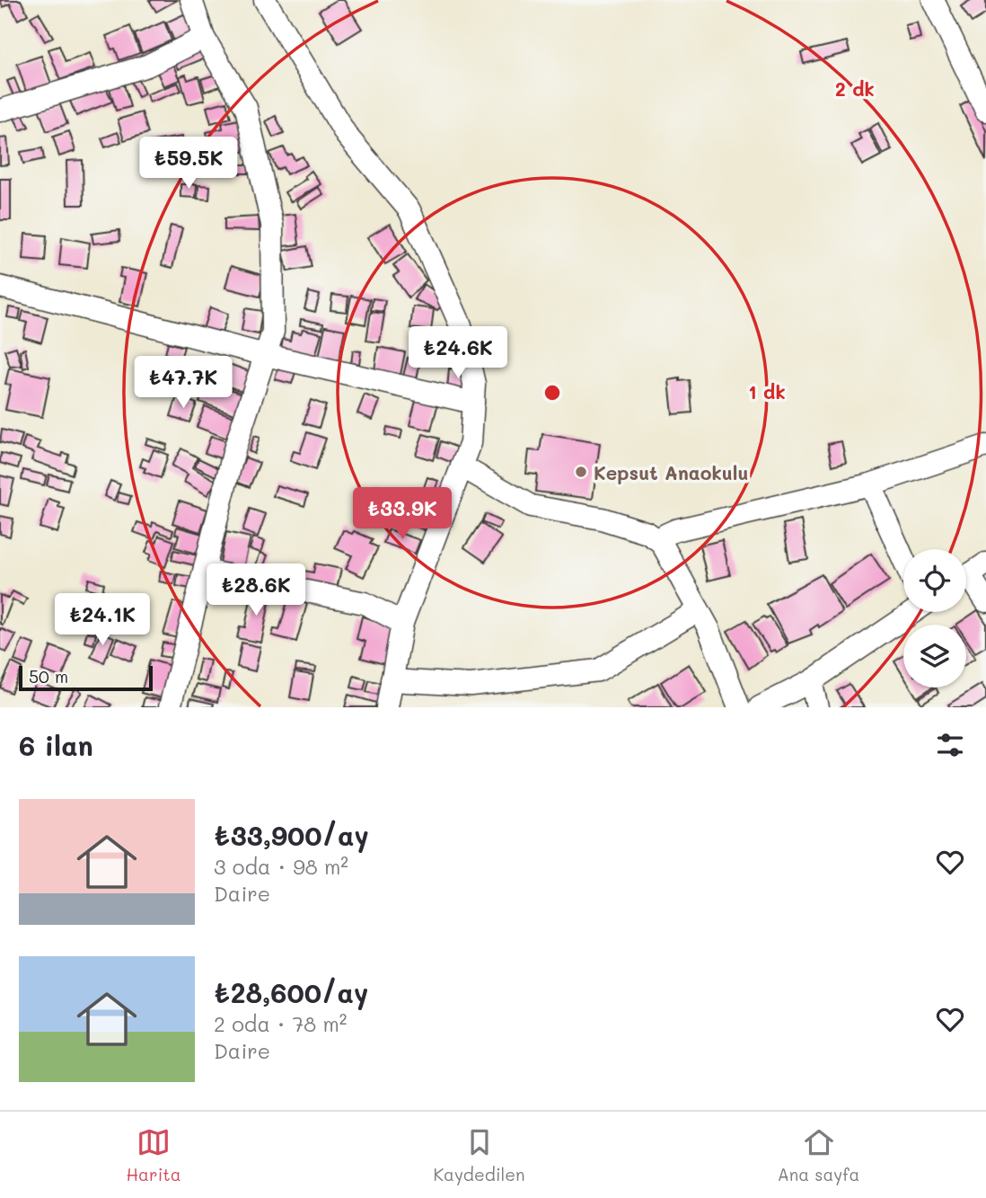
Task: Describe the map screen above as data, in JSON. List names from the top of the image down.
{
  "places": ["Kepsut Anaokulu"],
  "scale_bar": "50 m",
  "page": {
    "price": [
      "₺59.5K",
      "₺24.6K",
      "₺47.7K",
      "₺33.9K",
      "₺28.6K",
      "₺24.1K"
    ],
    "scale": "50 m",
    "heading": "6 ilan",
    "list": [
      {
        "name": "₺33,900/ay",
        "note": "3 oda · 98 m² · Daire"
      },
      {
        "name": "₺28,600/ay",
        "note": "2 oda · 78 m² · Daire"
      }
    ],
    "tabs": ["Harita", "Kaydedilen", "Ana sayfa"]
  },
  "rings": ["2 dk", "1 dk"]
}
